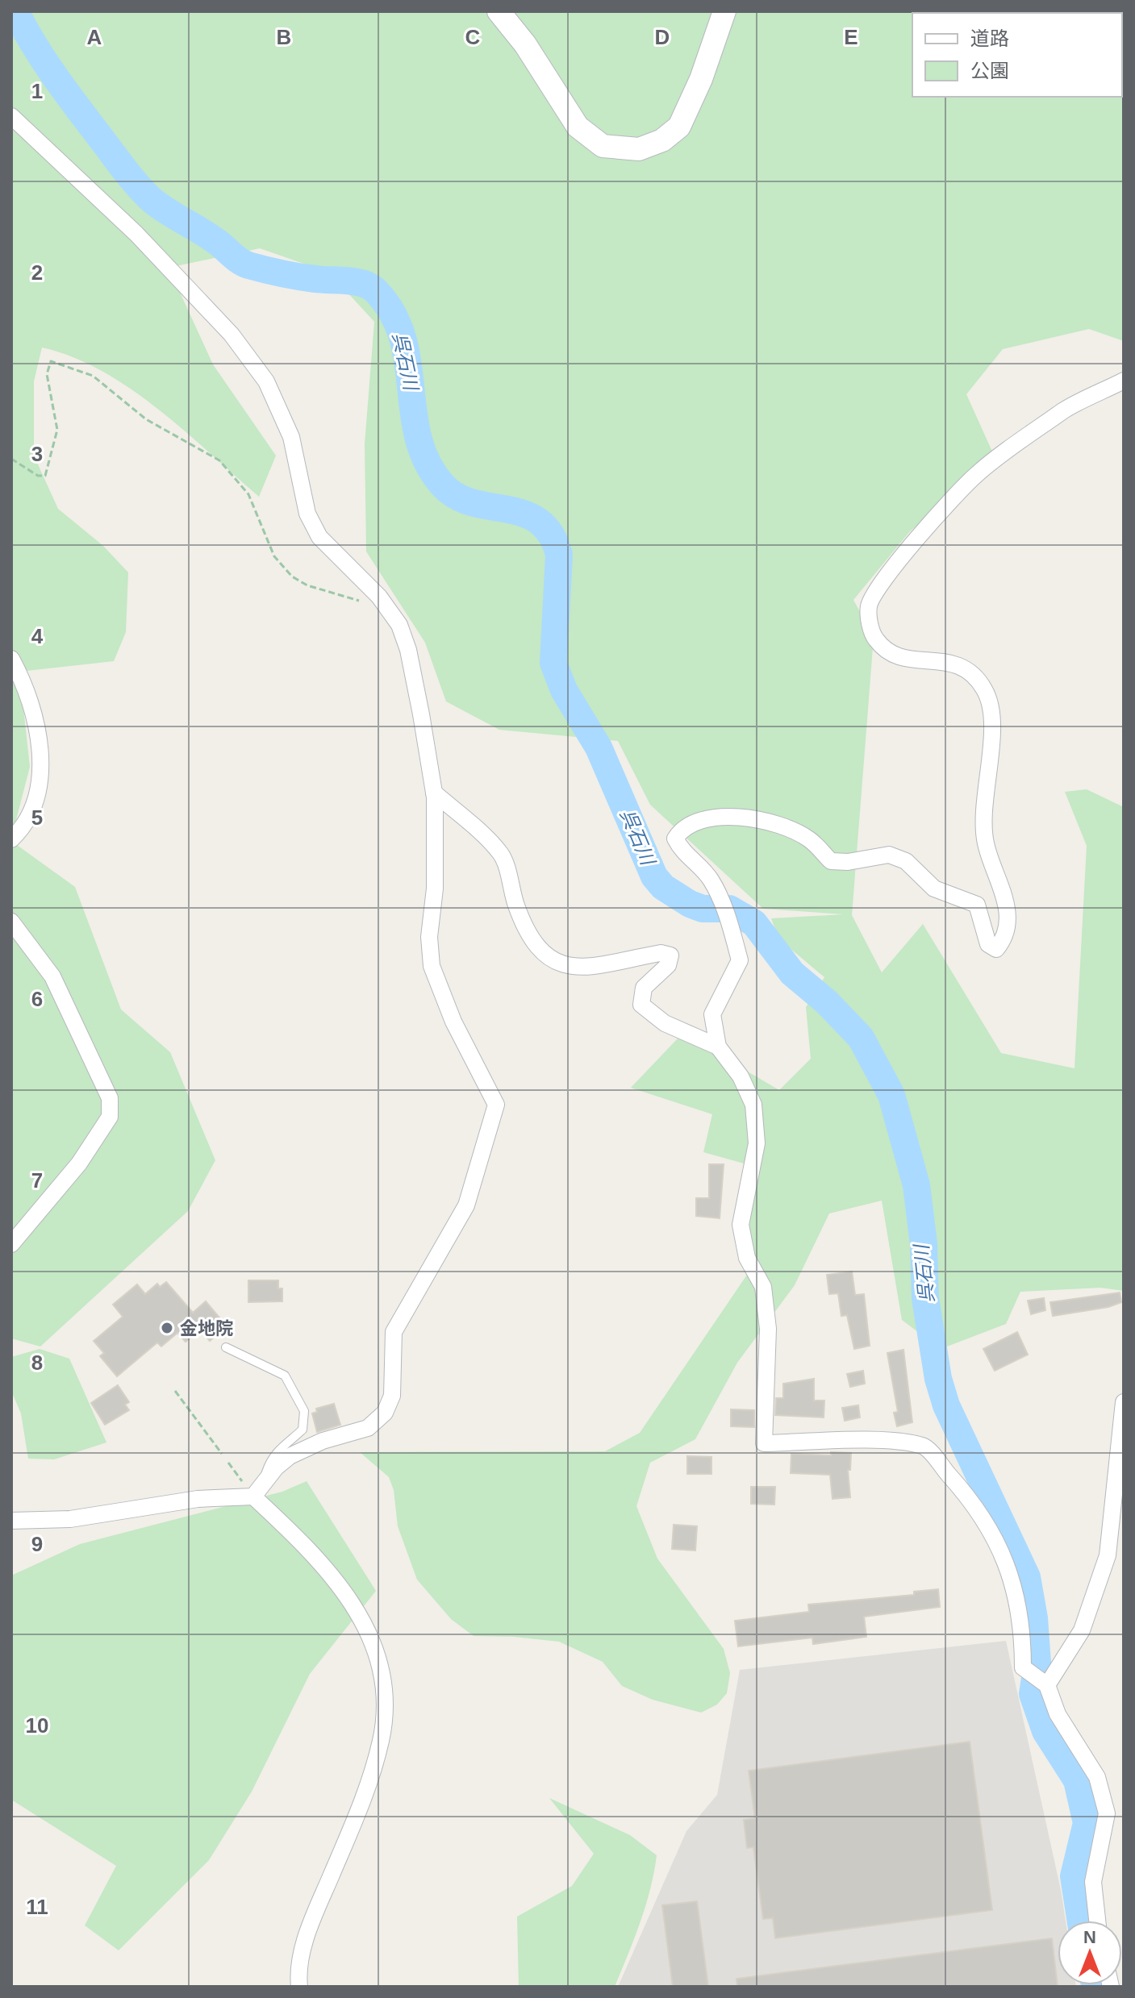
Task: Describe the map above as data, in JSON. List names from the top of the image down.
{
  "water": ["呉石川"],
  "places": ["金地院"],
  "legend": ["道路", "公園"],
  "north": "top",
  "grid": {
    "columns": [
      "A",
      "B",
      "C",
      "D",
      "E"
    ],
    "rows": [
      "1",
      "2",
      "3",
      "4",
      "5",
      "6",
      "7",
      "8",
      "9",
      "10",
      "11"
    ]
  }
}
